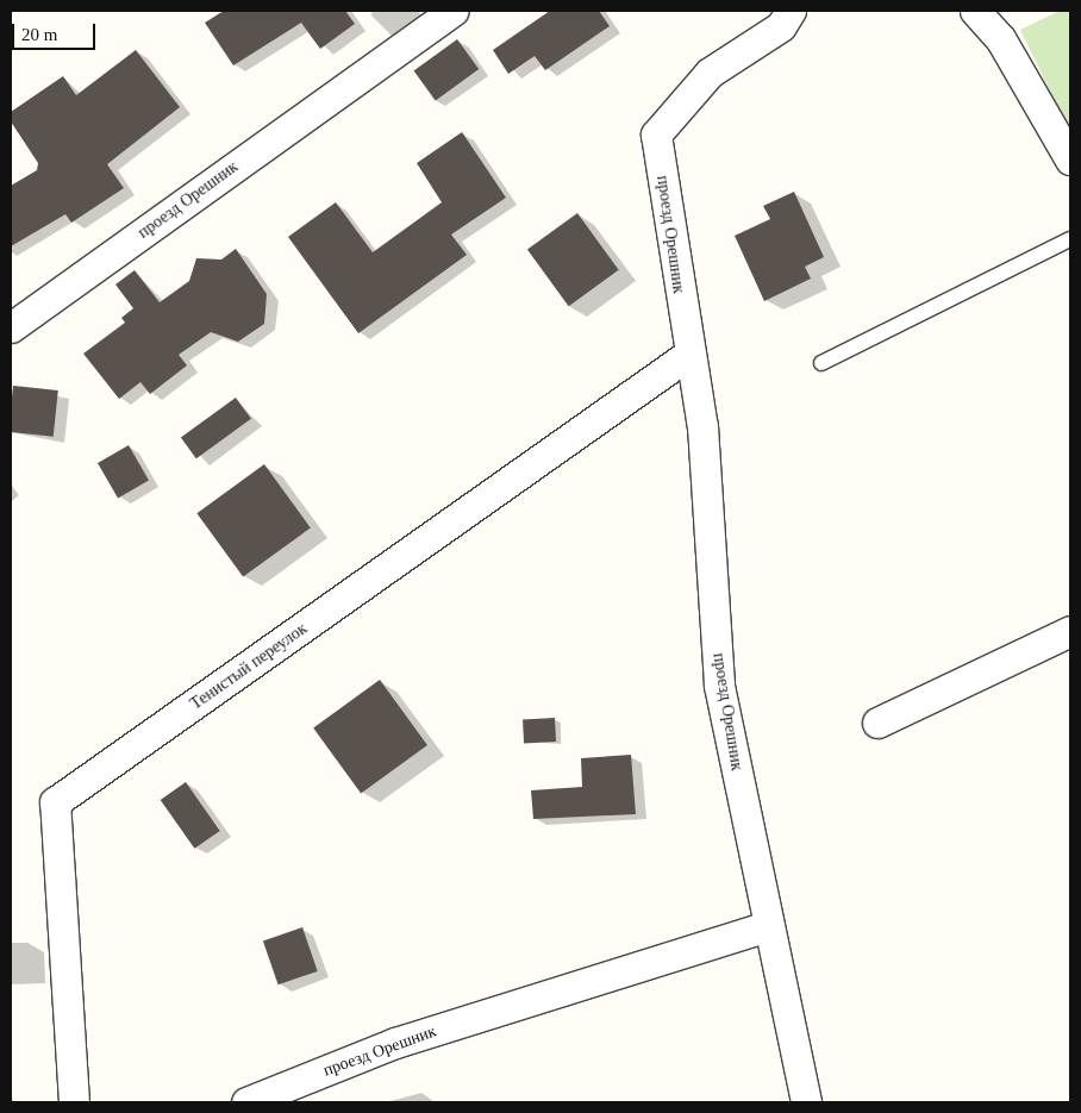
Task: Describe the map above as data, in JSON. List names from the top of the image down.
{
  "streets": {
    "street": ["проезд Орешник", "Тенистый переулок"]
  },
  "crossings": [
    ["проезд Орешник", "Тенистый переулок"]
  ],
  "scale_bar": "20 m"
}
